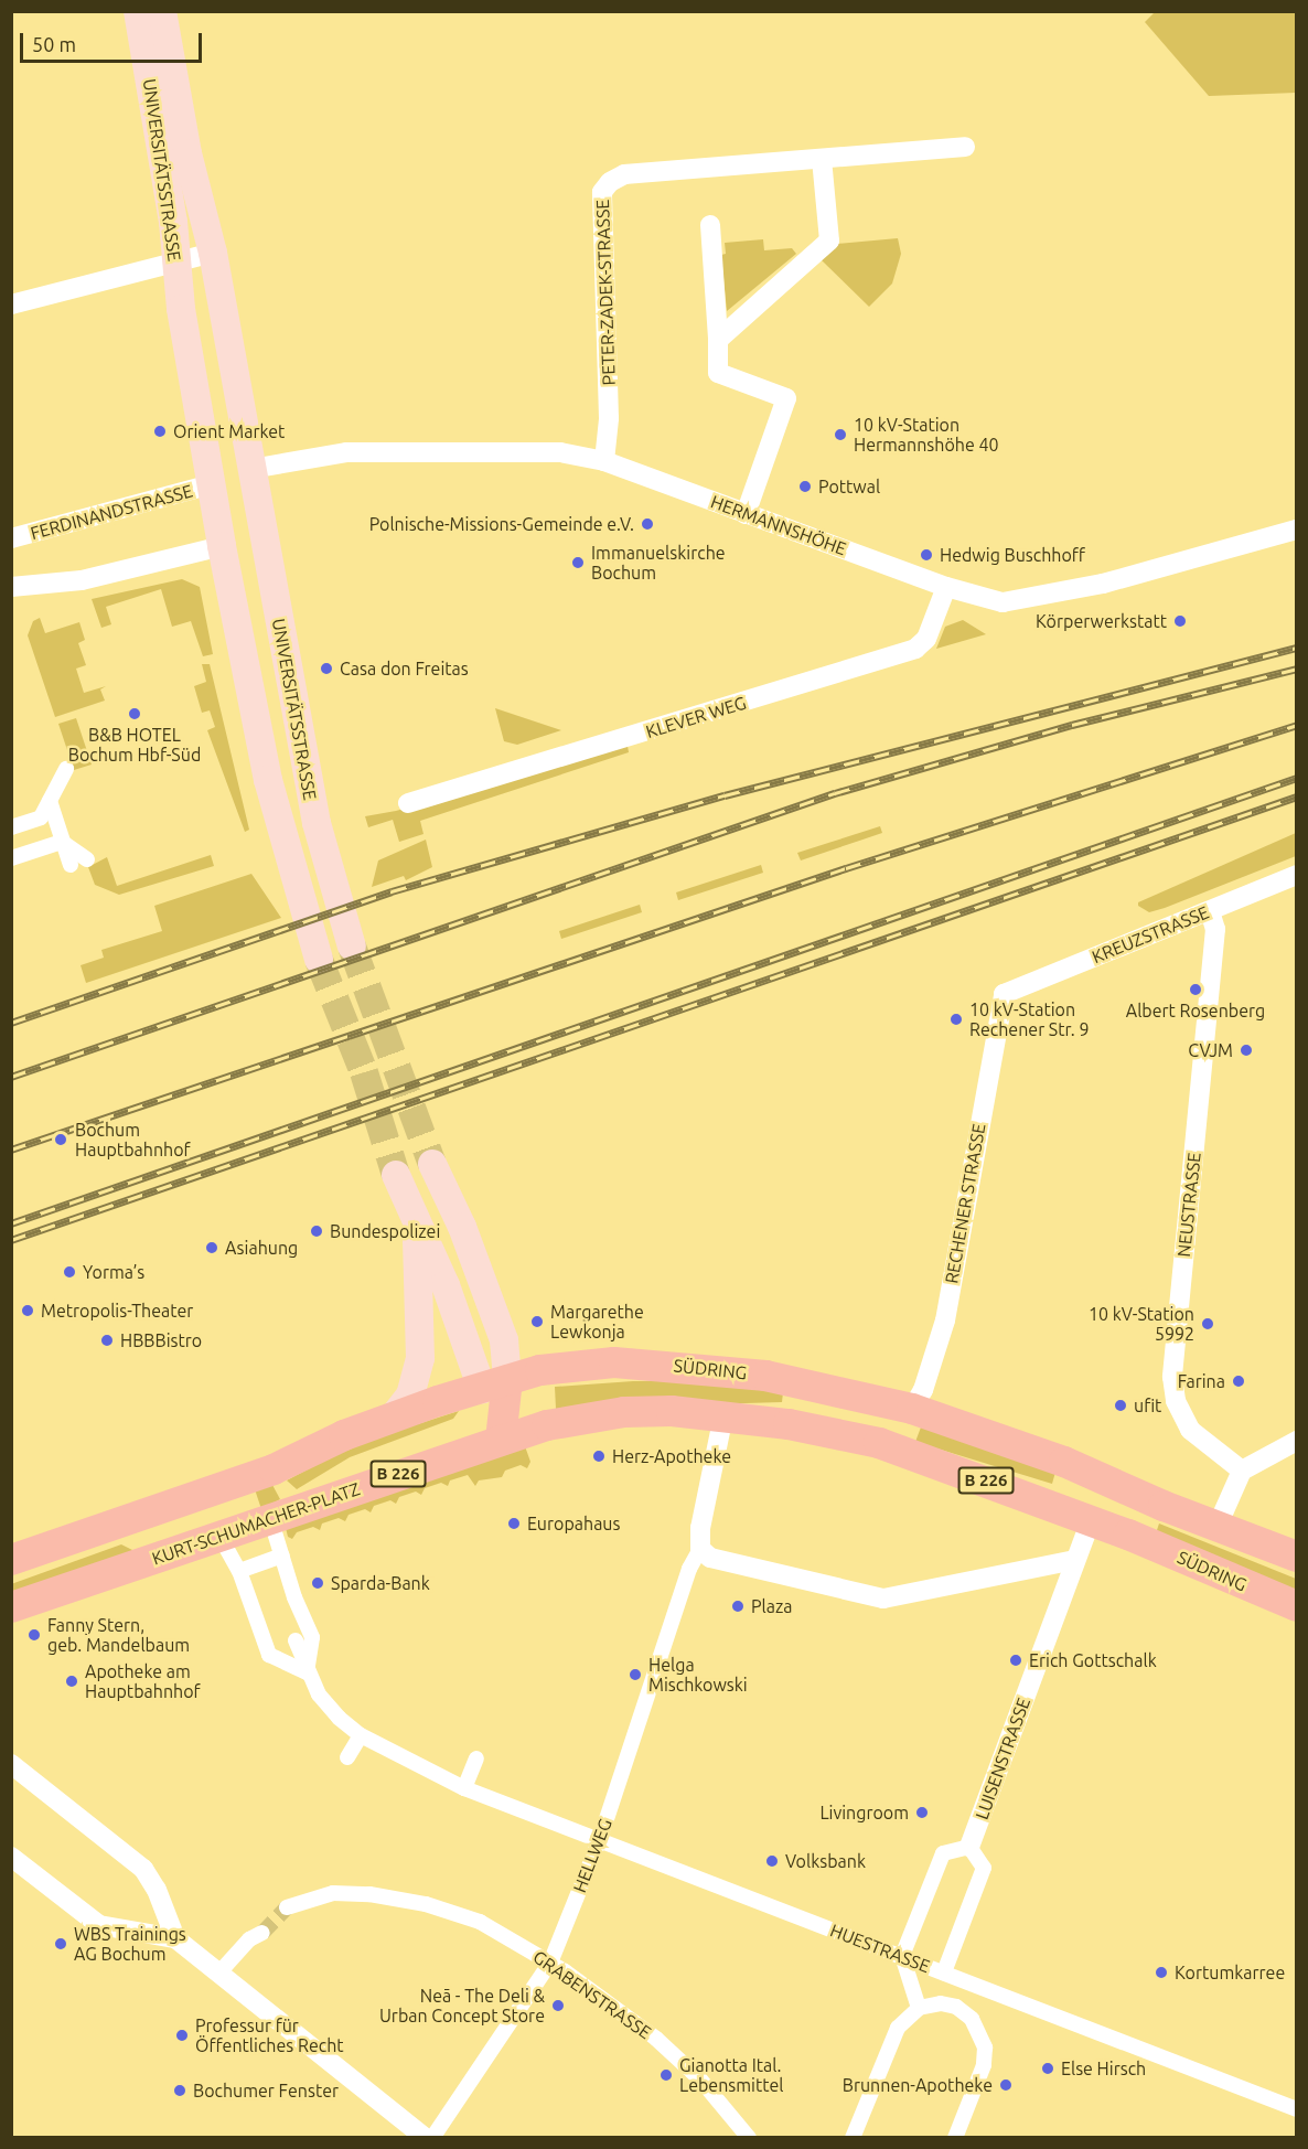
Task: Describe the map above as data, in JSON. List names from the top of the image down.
{
  "streets": {
    "main road": [
      "UNIVERSITÄTSSTRASSE",
      "SÜDRING",
      "B 226",
      "KURT-SCHUMACHER-PLATZ"
    ],
    "street": [
      "PETER-ZADEK-STRASSE",
      "FERDINANDSTRASSE",
      "HERMANNSHÖHE",
      "KLEVER WEG",
      "KREUZSTRASSE",
      "RECHENER STRASSE",
      "NEUSTRASSE",
      "LUISENSTRASSE",
      "HELLWEG",
      "HUESTRASSE",
      "GRABENSTRASSE"
    ]
  },
  "crossings": [
    ["UNIVERSITÄTSSTRASSE", "FERDINANDSTRASSE"],
    ["UNIVERSITÄTSSTRASSE", "HERMANNSHÖHE"],
    ["PETER-ZADEK-STRASSE", "HERMANNSHÖHE"],
    ["HERMANNSHÖHE", "KLEVER WEG"],
    ["KREUZSTRASSE", "RECHENER STRASSE"],
    ["KREUZSTRASSE", "NEUSTRASSE"],
    ["RECHENER STRASSE", "SÜDRING"],
    ["SÜDRING", "B 226"],
    ["SÜDRING", "KURT-SCHUMACHER-PLATZ"],
    ["SÜDRING", "LUISENSTRASSE"],
    ["SÜDRING", "HELLWEG"],
    ["HELLWEG", "HUESTRASSE"],
    ["HELLWEG", "GRABENSTRASSE"]
  ],
  "places": [
    "Orient Market",
    "10 kV-Station Hermannshöhe 40",
    "Pottwal",
    "Polnische-Missions-Gemeinde e.V.",
    "Hedwig Buschhoff",
    "Immanuelskirche Bochum",
    "Körperwerkstatt",
    "Casa don Freitas",
    "B&B HOTEL Bochum Hbf-Süd",
    "Albert Rosenberg",
    "10 kV-Station Rechener Str. 9",
    "CVJM",
    "Bochum Hauptbahnhof",
    "Bundespolizei",
    "Asiahung",
    "Yorma’s",
    "Metropolis-Theater",
    "Margarethe Lewkonja",
    "10 kV-Station 5992",
    "HBBBistro",
    "Farina",
    "ufit",
    "Herz-Apotheke",
    "Europahaus",
    "Sparda-Bank",
    "Plaza",
    "Fanny Stern, geb. Mandelbaum",
    "Erich Gottschalk",
    "Helga Mischkowski",
    "Apotheke am Hauptbahnhof",
    "Livingroom",
    "Volksbank",
    "WBS Trainings AG Bochum",
    "Kortumkarree",
    "Neā - The Deli & Urban Concept Store",
    "Professur für Öffentliches Recht",
    "Else Hirsch",
    "Gianotta Ital. Lebensmittel",
    "Brunnen-Apotheke",
    "Bochumer Fenster"
  ],
  "scale_bar": "50 m"
}
